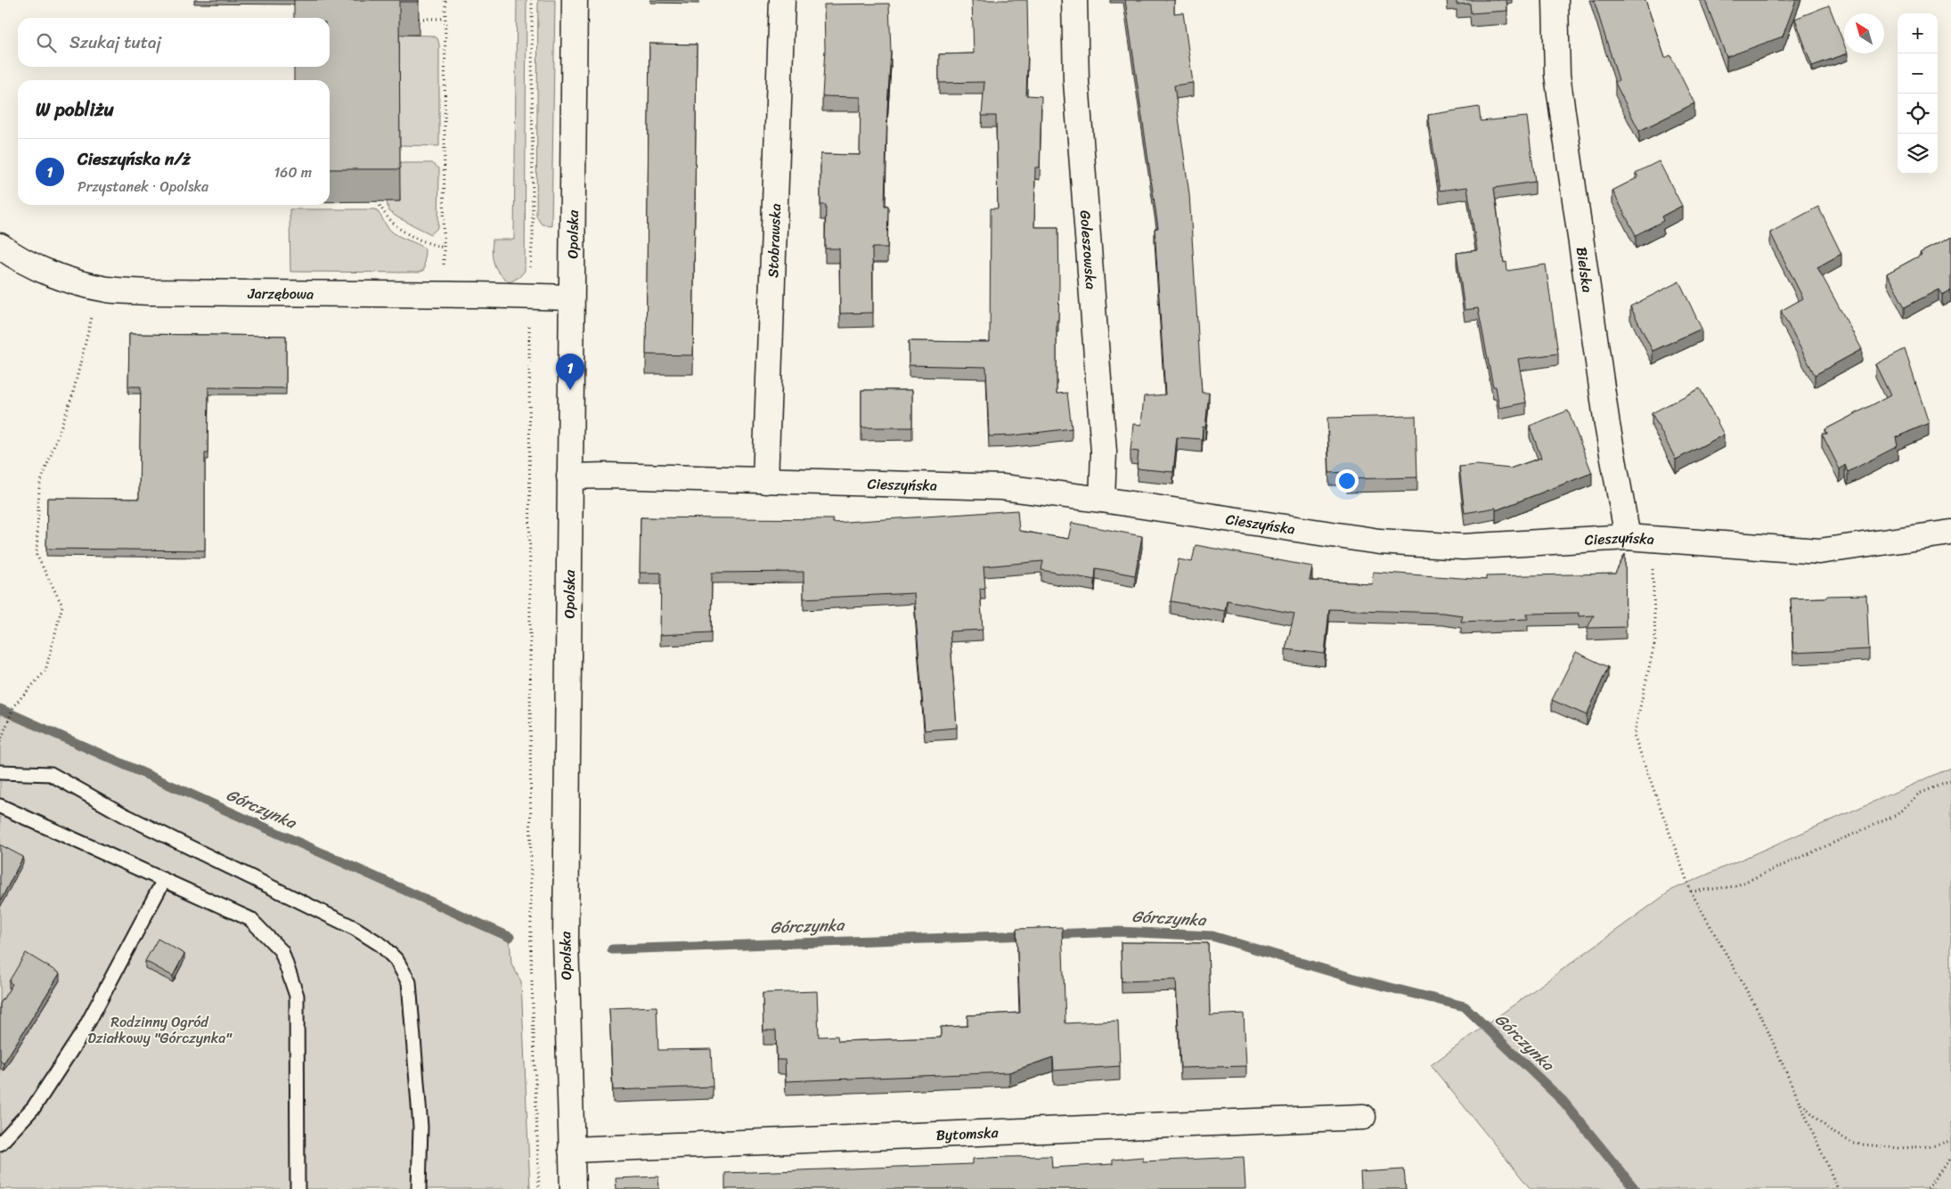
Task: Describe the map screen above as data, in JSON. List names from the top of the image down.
{
  "streets": {
    "street": [
      "Opolska",
      "Stobrawska",
      "Goleszowska",
      "Bielska",
      "Jarzębowa",
      "Cieszyńska",
      "Bytomska"
    ]
  },
  "crossings": [
    ["Opolska", "Jarzębowa"],
    ["Opolska", "Cieszyńska"],
    ["Opolska", "Bytomska"],
    ["Stobrawska", "Cieszyńska"],
    ["Goleszowska", "Cieszyńska"],
    ["Bielska", "Cieszyńska"]
  ],
  "water": ["Górczynka"],
  "parks": ["Rodzinny Ogród Działkowy \"Górczynka\""],
  "north": "top left",
  "page": {
    "map_buttons": ["+", "−"],
    "search": "Szukaj tutaj",
    "heading": "W pobliżu",
    "list": [
      {
        "mark": "1",
        "name": "Cieszyńska n/ż",
        "note": "Przystanek · Opolska",
        "value": "160 m"
      }
    ],
    "pins": "1"
  }
}
